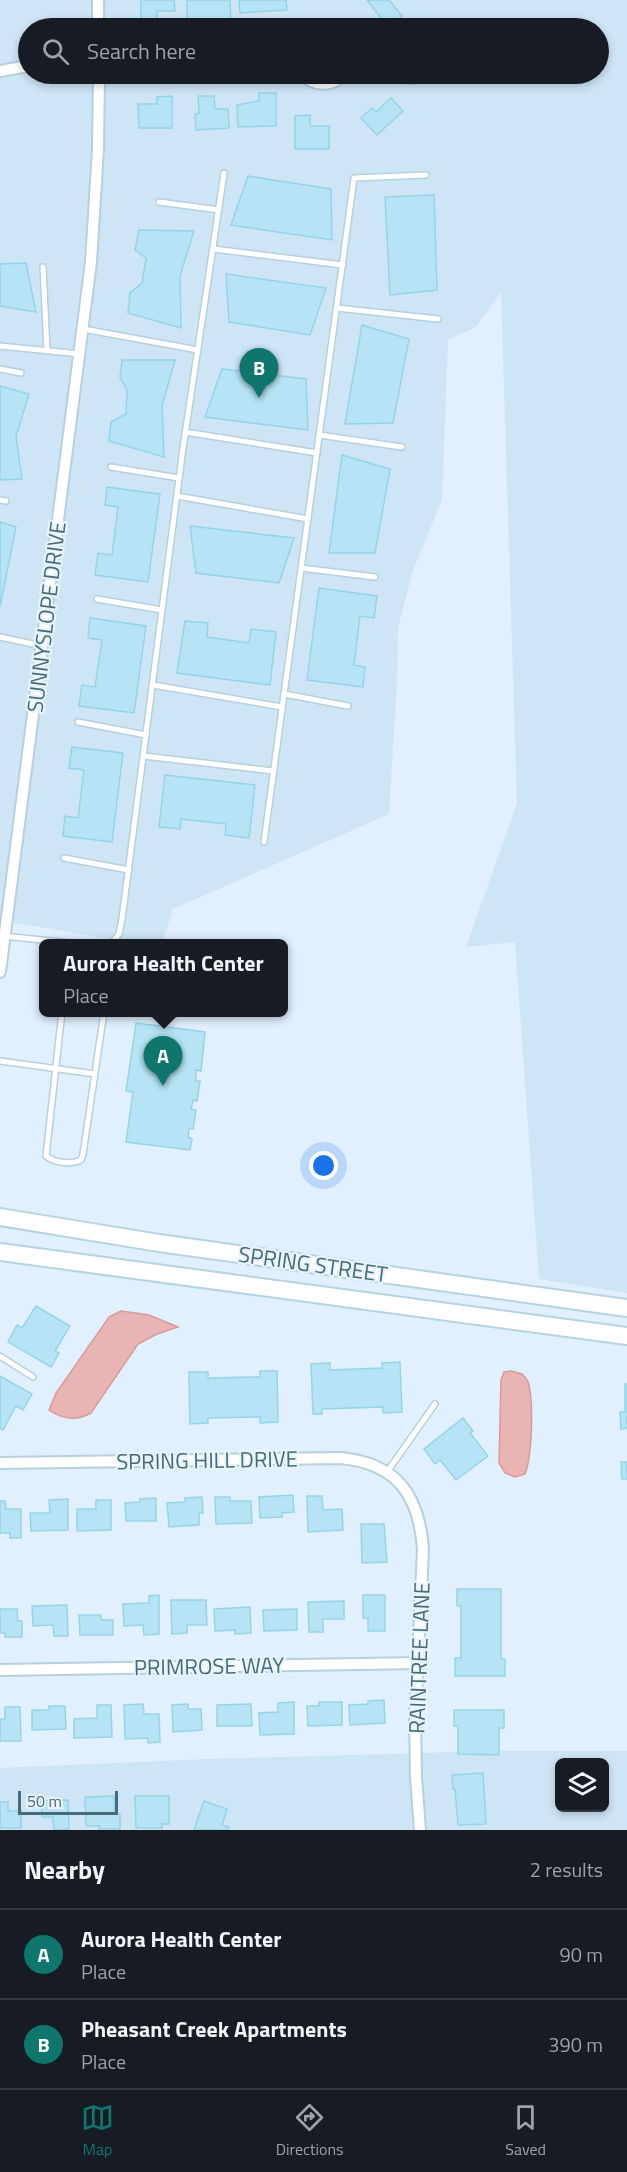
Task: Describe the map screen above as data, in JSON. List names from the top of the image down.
{
  "streets": {
    "main road": ["SPRING STREET"],
    "street": [
      "SUNNYSLOPE DRIVE",
      "SPRING HILL DRIVE",
      "RAINTREE LANE",
      "PRIMROSE WAY"
    ]
  },
  "crossings": [
    ["SPRING HILL DRIVE", "RAINTREE LANE"],
    ["RAINTREE LANE", "PRIMROSE WAY"]
  ],
  "scale_bar": "50 m",
  "page": {
    "search": "Search here",
    "pins": ["B", "A"],
    "popup": ["Aurora Health Center", "Place"],
    "scale": "50 m",
    "heading": ["Nearby", "2 results"],
    "list": [
      {
        "mark": "A",
        "name": "Aurora Health Center",
        "note": "Place",
        "value": "90 m"
      },
      {
        "mark": "B",
        "name": "Pheasant Creek Apartments",
        "note": "Place",
        "value": "390 m"
      }
    ],
    "nav": ["Map", "Directions", "Saved"]
  }
}
